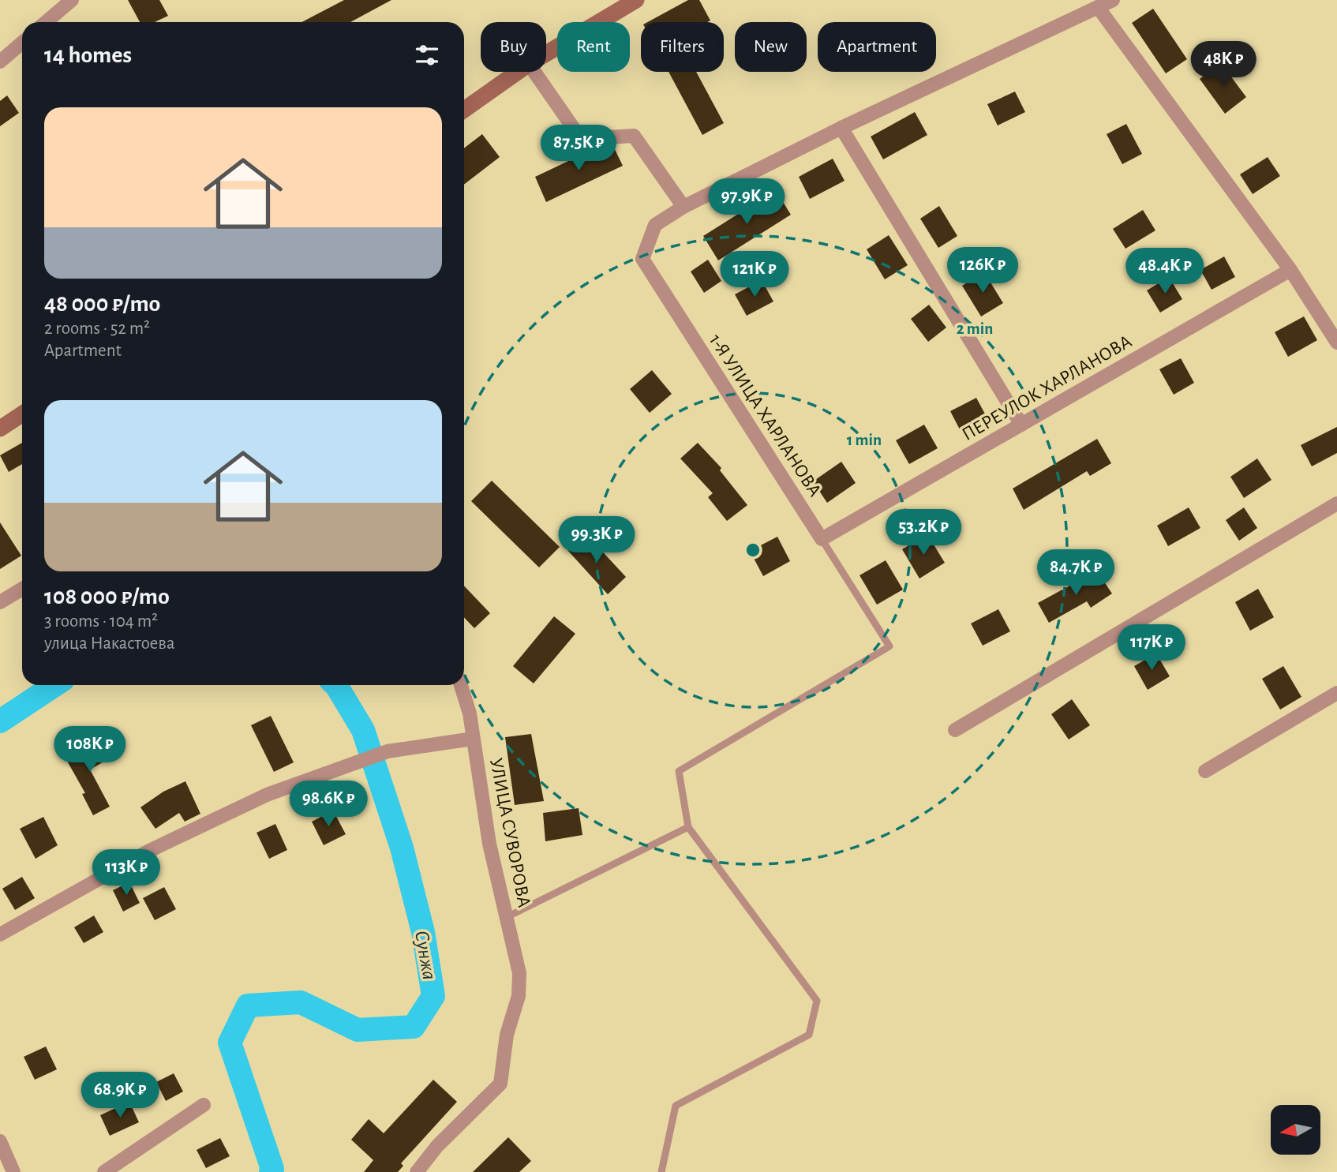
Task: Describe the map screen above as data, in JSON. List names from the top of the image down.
{
  "streets": {
    "street": ["ПЕРЕУЛОК ХАРЛАНОВА", "1-Я УЛИЦА ХАРЛАНОВА", "УЛИЦА СУВОРОВА"]
  },
  "crossings": [
    ["ПЕРЕУЛОК ХАРЛАНОВА", "1-Я УЛИЦА ХАРЛАНОВА"]
  ],
  "water": ["Сунжа"],
  "north": "left",
  "page": {
    "chip": [
      "Buy",
      "Rent",
      "Filters",
      "New",
      "Apartment"
    ],
    "heading": "14 homes",
    "price": [
      "48K ₽",
      "87.5K ₽",
      "97.9K ₽",
      "126K ₽",
      "48.4K ₽",
      "121K ₽",
      "53.2K ₽",
      "99.3K ₽",
      "84.7K ₽",
      "117K ₽",
      "108K ₽",
      "98.6K ₽",
      "113K ₽",
      "68.9K ₽"
    ],
    "list": [
      {
        "name": "48 000 ₽/mo",
        "note": "2 rooms · 52 m² · Apartment"
      },
      {
        "name": "108 000 ₽/mo",
        "note": "3 rooms · 104 m² · улица Накастоева"
      }
    ]
  },
  "rings": ["2 min", "1 min"]
}
